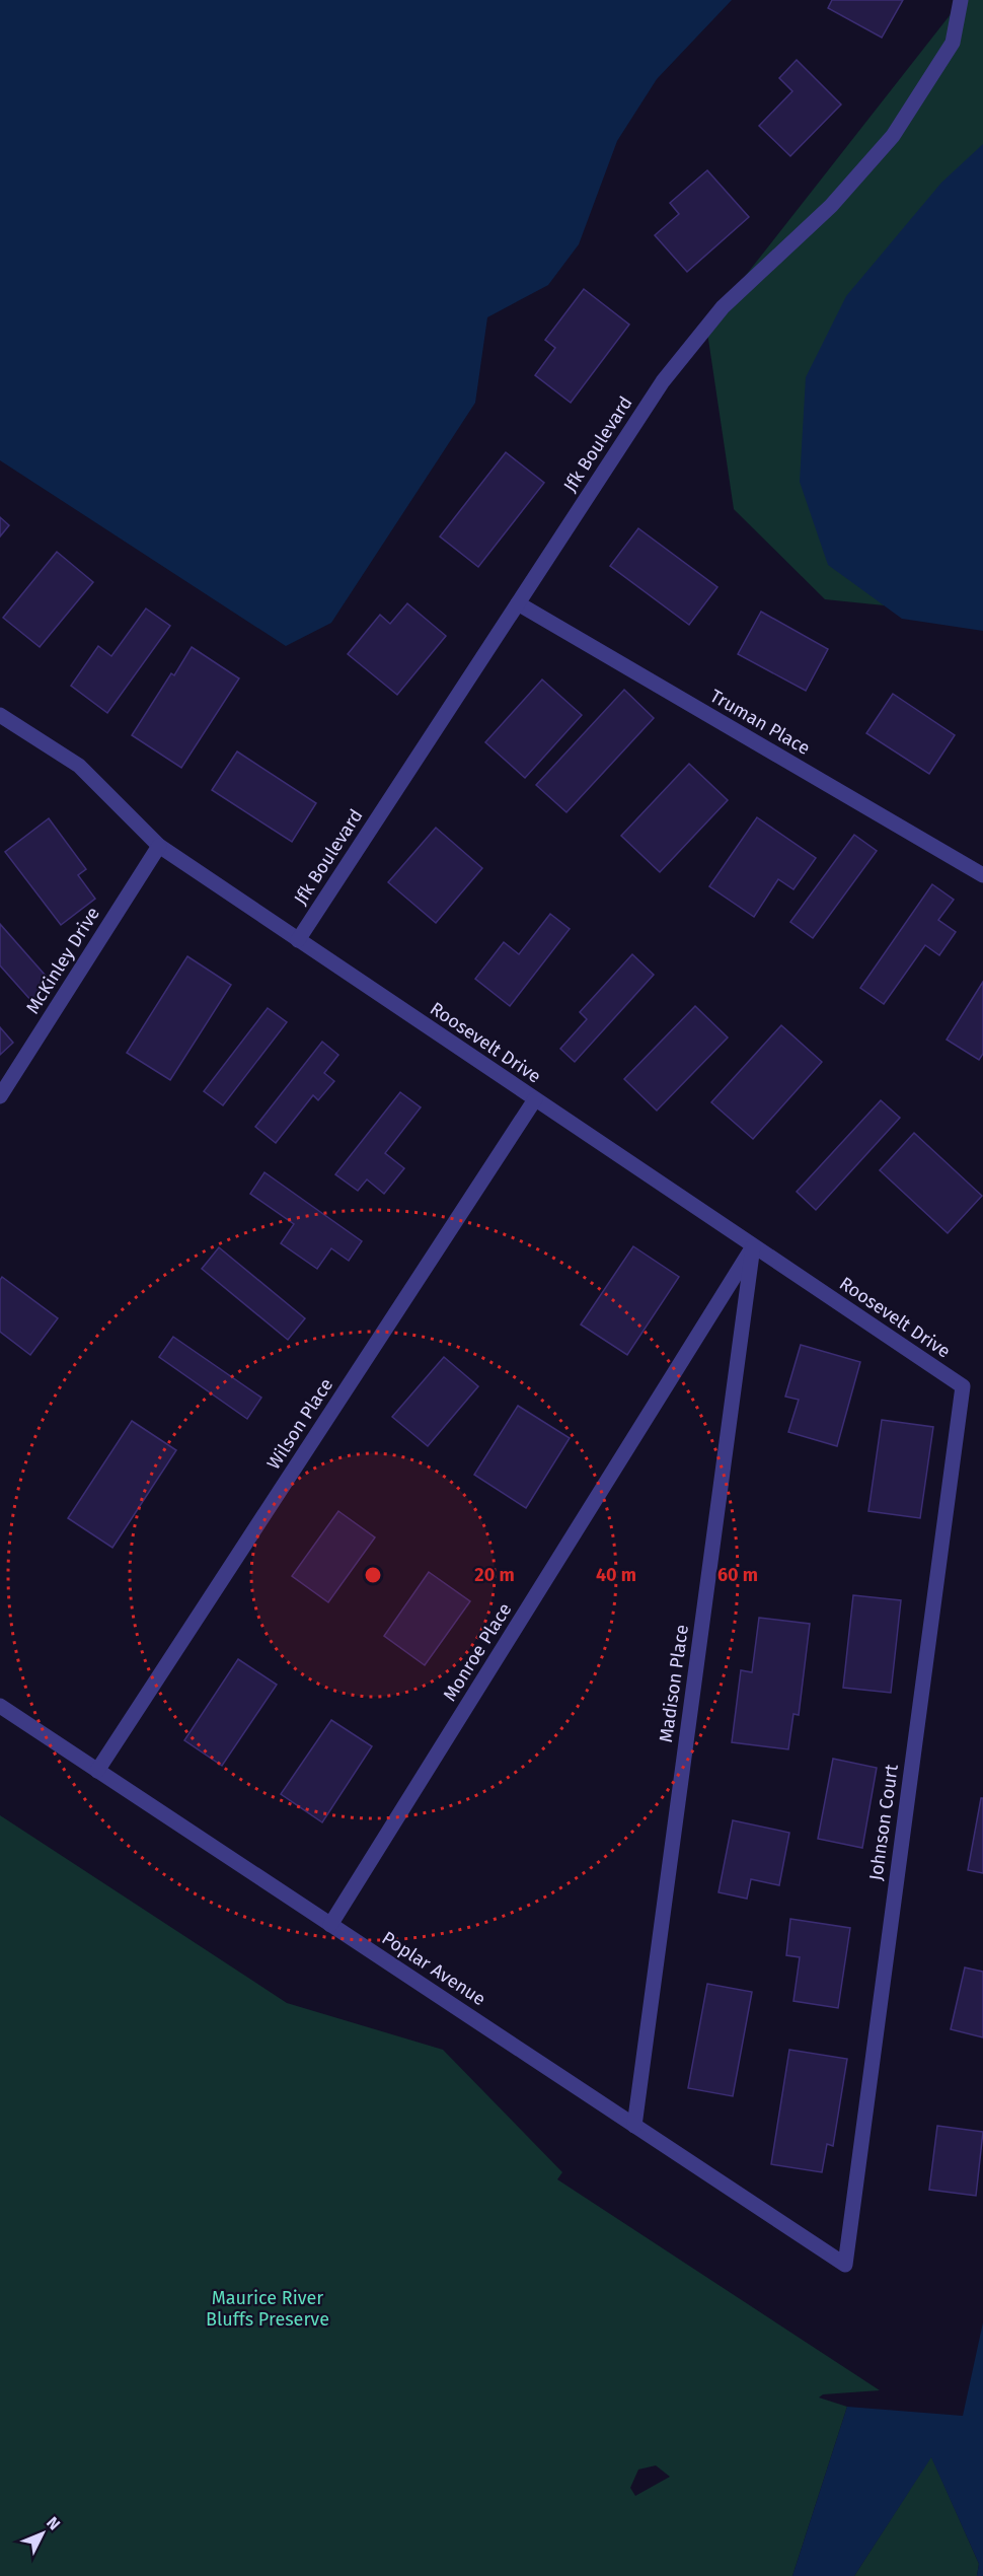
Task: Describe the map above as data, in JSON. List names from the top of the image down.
{
  "streets": {
    "street": [
      "Jfk Boulevard",
      "Truman Place",
      "McKinley Drive",
      "Roosevelt Drive",
      "Wilson Place",
      "Monroe Place",
      "Madison Place",
      "Johnson Court",
      "Poplar Avenue"
    ]
  },
  "crossings": [
    ["Jfk Boulevard", "Truman Place"],
    ["Jfk Boulevard", "Roosevelt Drive"],
    ["McKinley Drive", "Roosevelt Drive"],
    ["Roosevelt Drive", "Wilson Place"],
    ["Roosevelt Drive", "Monroe Place"],
    ["Roosevelt Drive", "Madison Place"],
    ["Roosevelt Drive", "Johnson Court"],
    ["Wilson Place", "Poplar Avenue"],
    ["Monroe Place", "Madison Place"],
    ["Monroe Place", "Poplar Avenue"],
    ["Madison Place", "Poplar Avenue"],
    ["Johnson Court", "Poplar Avenue"]
  ],
  "parks": ["Maurice River Bluffs Preserve"],
  "north": "top right",
  "rings": ["20 m", "40 m", "60 m"]
}
